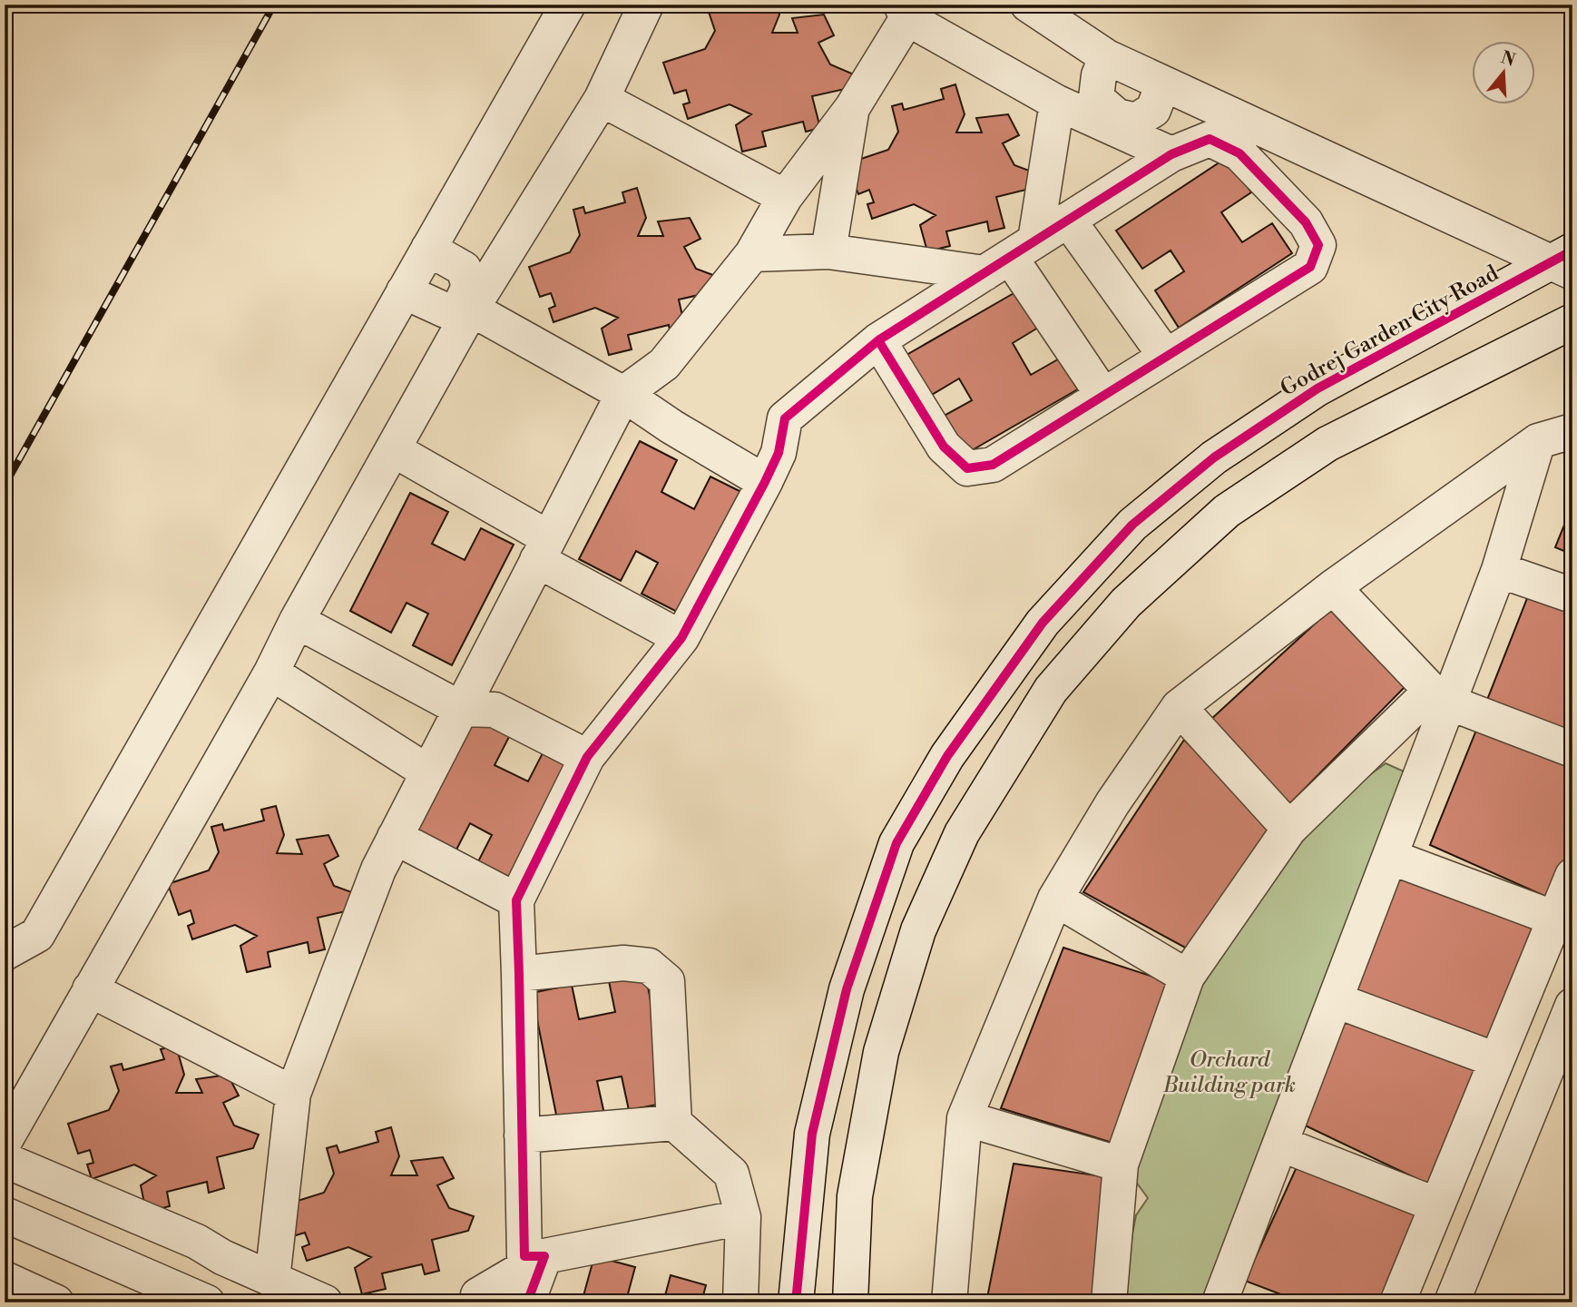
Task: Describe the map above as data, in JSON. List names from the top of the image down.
{
  "streets": {
    "street": ["Godrej Garden City Road"]
  },
  "parks": ["Orchard Building park"],
  "north": "top"
}
